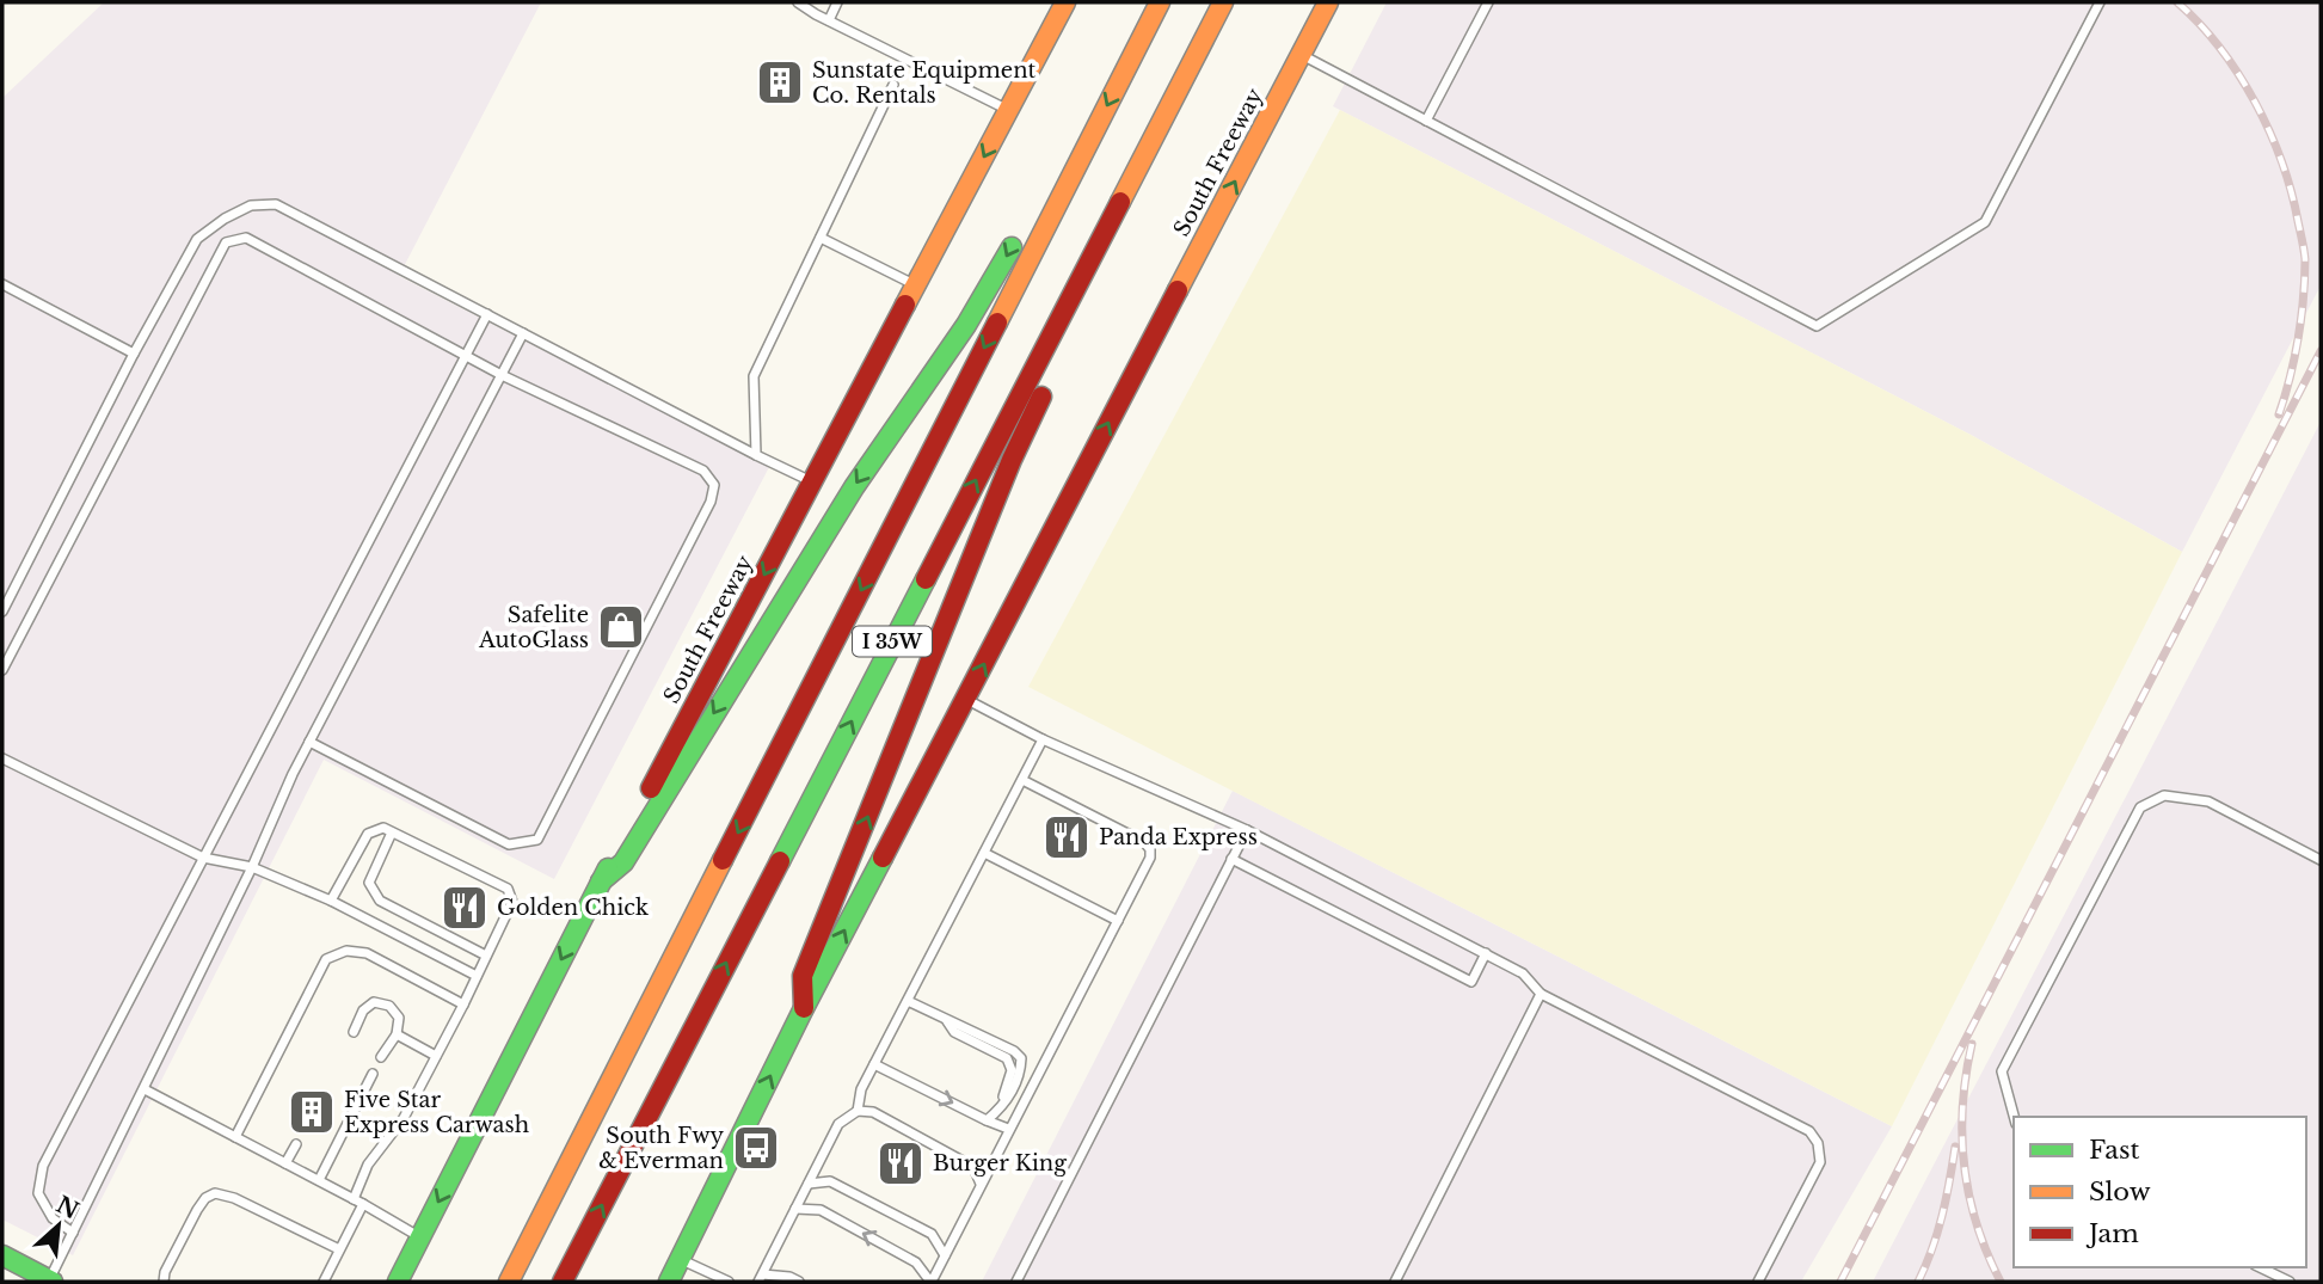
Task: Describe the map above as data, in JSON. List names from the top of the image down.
{
  "streets": {
    "main road": ["South Freeway", "I 35W"]
  },
  "places": {
    "building": ["Sunstate Equipment Co. Rentals", "Five Star Express Carwash"],
    "shop": ["Safelite AutoGlass"],
    "restaurant": ["Panda Express", "Golden Chick", "Burger King"],
    "bus stop": ["South Fwy & Everman"]
  },
  "legend": ["Fast", "Slow", "Jam"],
  "north": "top right"
}
